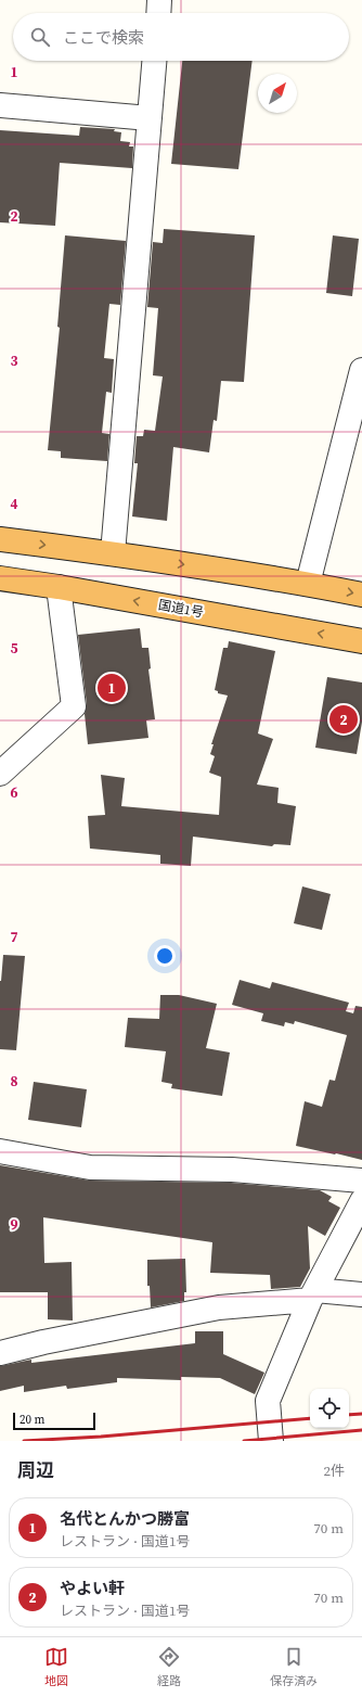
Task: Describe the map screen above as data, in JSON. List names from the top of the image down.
{
  "streets": {
    "highway": ["国道1号"]
  },
  "scale_bar": "20 m",
  "north": "top right",
  "page": {
    "search": "ここで検索",
    "pins": ["1", "2"],
    "scale": "20 m",
    "heading": ["周辺", "2件"],
    "list": [
      {
        "mark": "1",
        "name": "名代とんかつ勝富",
        "note": "レストラン · 国道1号",
        "value": "70 m"
      },
      {
        "mark": "2",
        "name": "やよい軒",
        "note": "レストラン · 国道1号",
        "value": "70 m"
      }
    ],
    "nav": ["地図", "経路", "保存済み"]
  },
  "grid": {
    "rows": [
      "1",
      "2",
      "3",
      "4",
      "5",
      "6",
      "7",
      "8",
      "9"
    ]
  }
}
